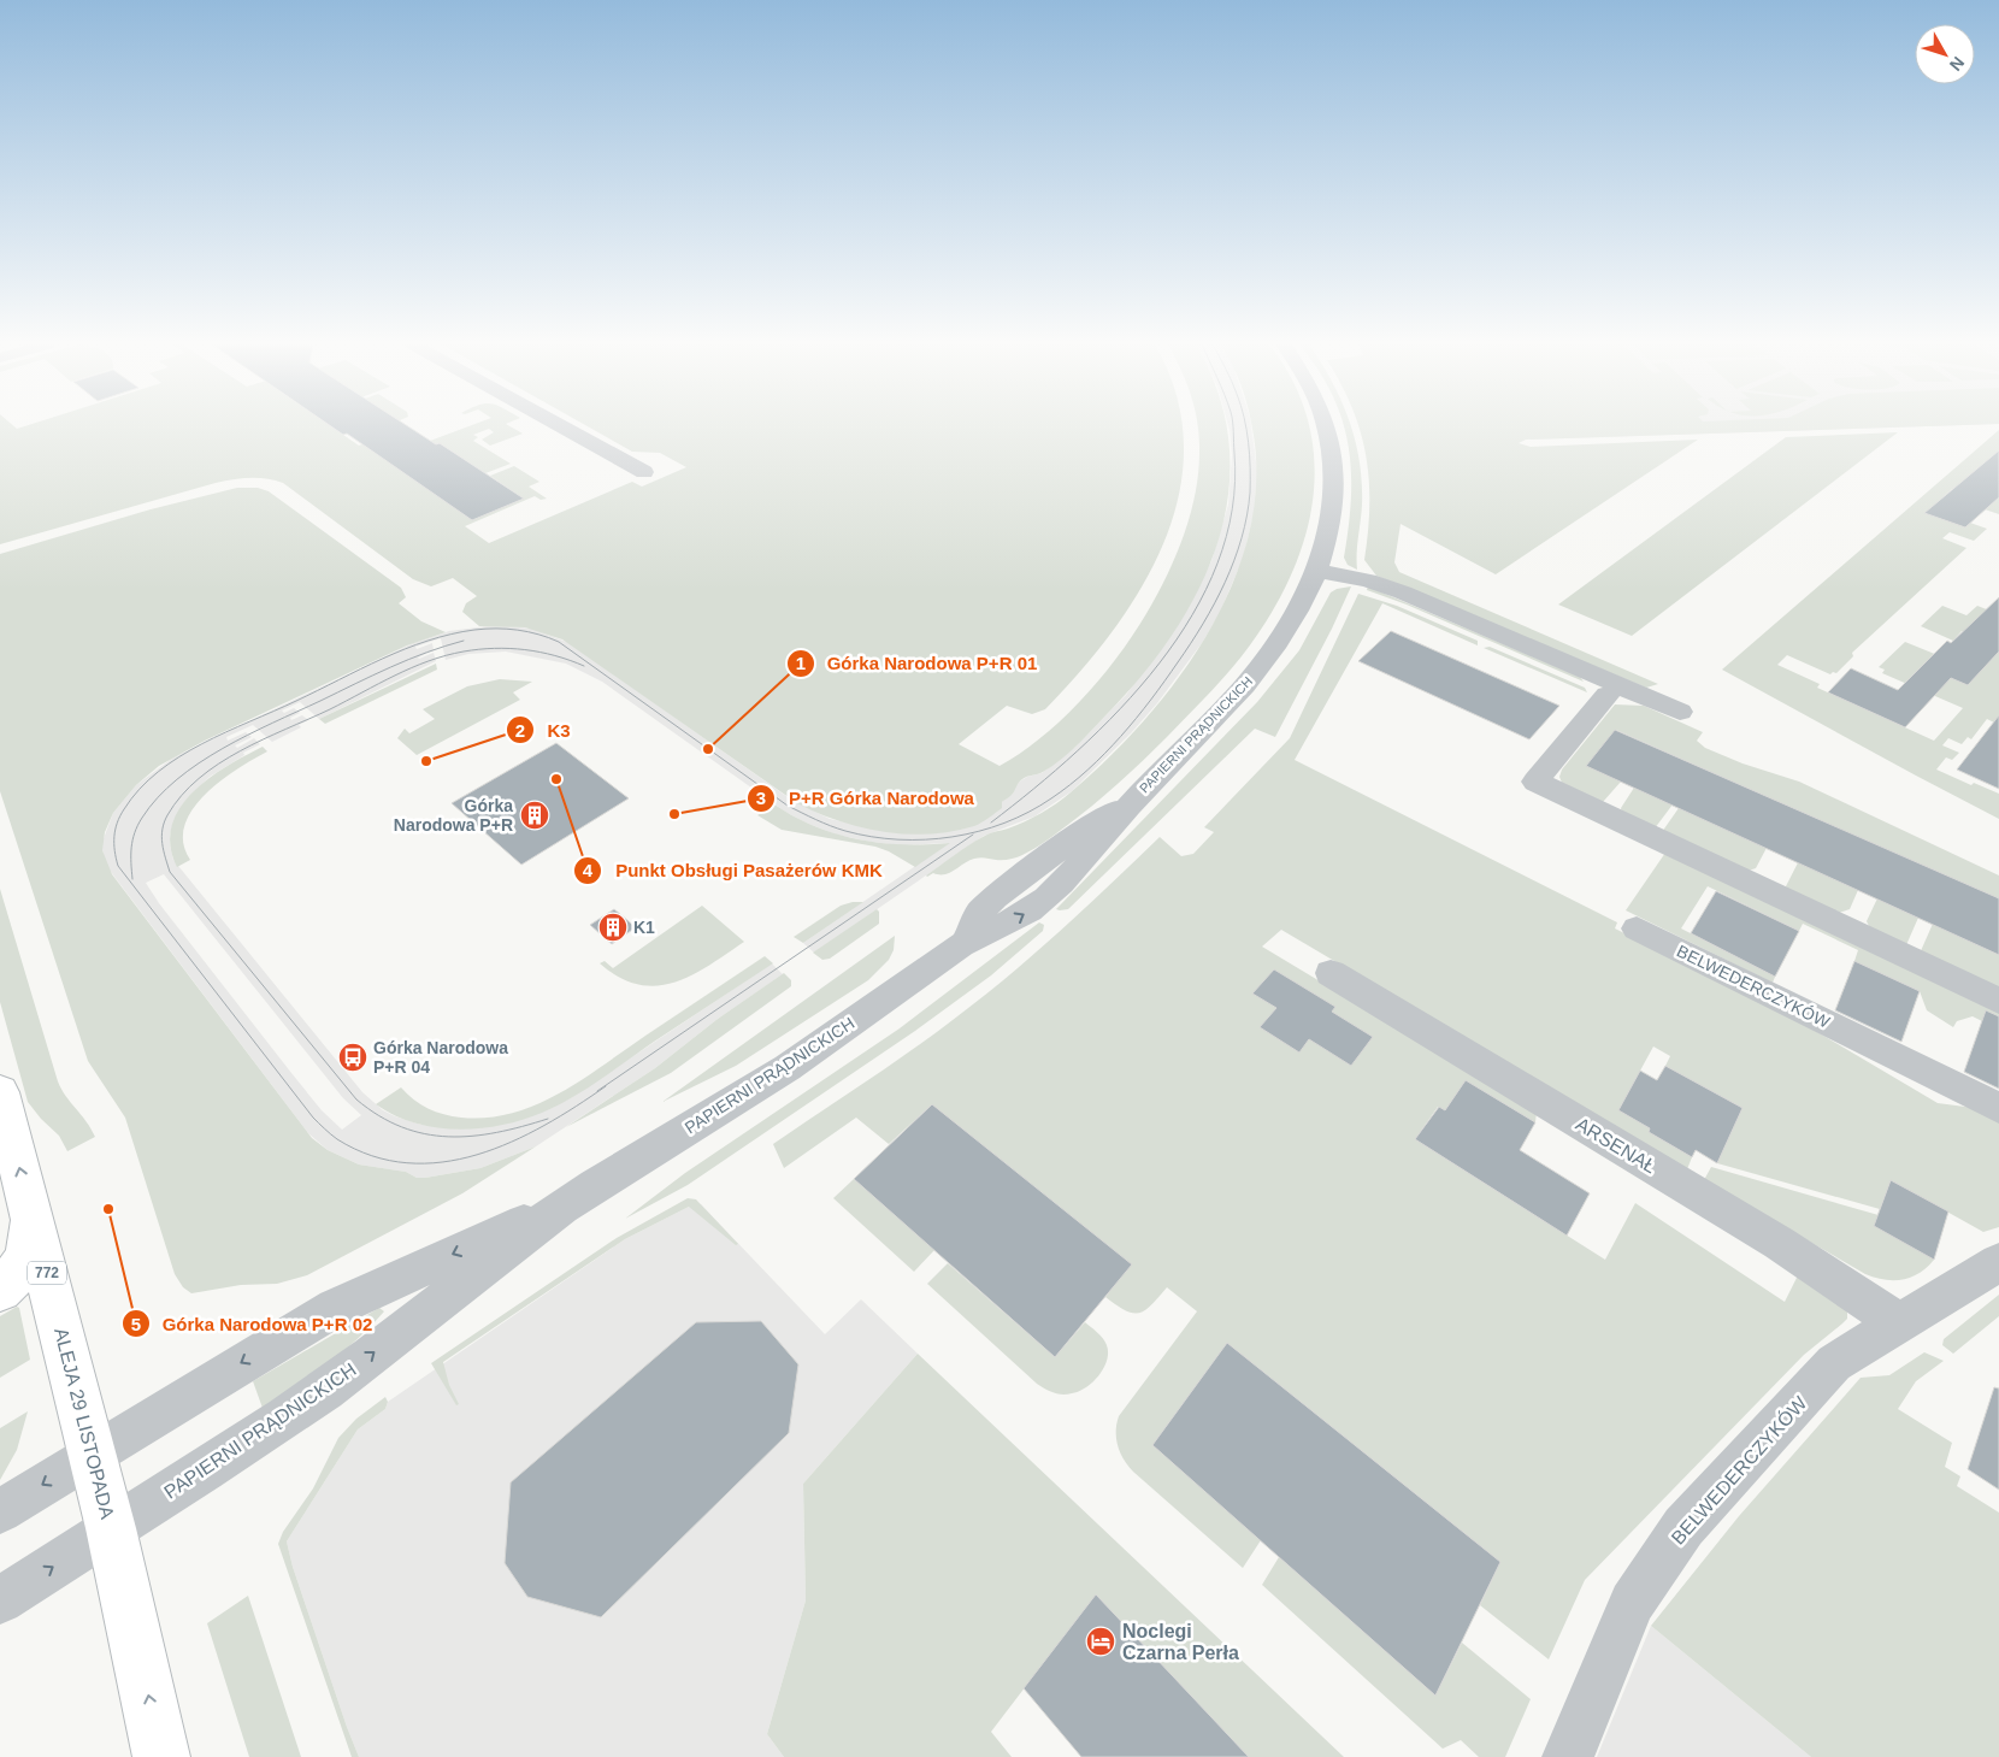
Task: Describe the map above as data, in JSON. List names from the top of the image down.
{
  "streets": {
    "main road": ["772", "ALEJA 29 LISTOPADA"],
    "street": ["PAPIERNI PRĄDNICKICH", "BELWEDERCZYKÓW", "ARSENAŁ"]
  },
  "crossings": [
    ["PAPIERNI PRĄDNICKICH", "ALEJA 29 LISTOPADA"],
    ["BELWEDERCZYKÓW", "ARSENAŁ"]
  ],
  "one_way": ["ALEJA 29 LISTOPADA"],
  "places": {
    "other": [
      "Górka Narodowa P+R 01",
      "K3",
      "Punkt Obsługi Pasażerów KMK",
      "P+R Górka Narodowa",
      "Górka Narodowa P+R 02"
    ],
    "building": ["Górka Narodowa P+R", "K1"],
    "bus stop": ["Górka Narodowa P+R 04"],
    "hotel": ["Noclegi Czarna Perła"]
  },
  "north": "bottom right"
}
